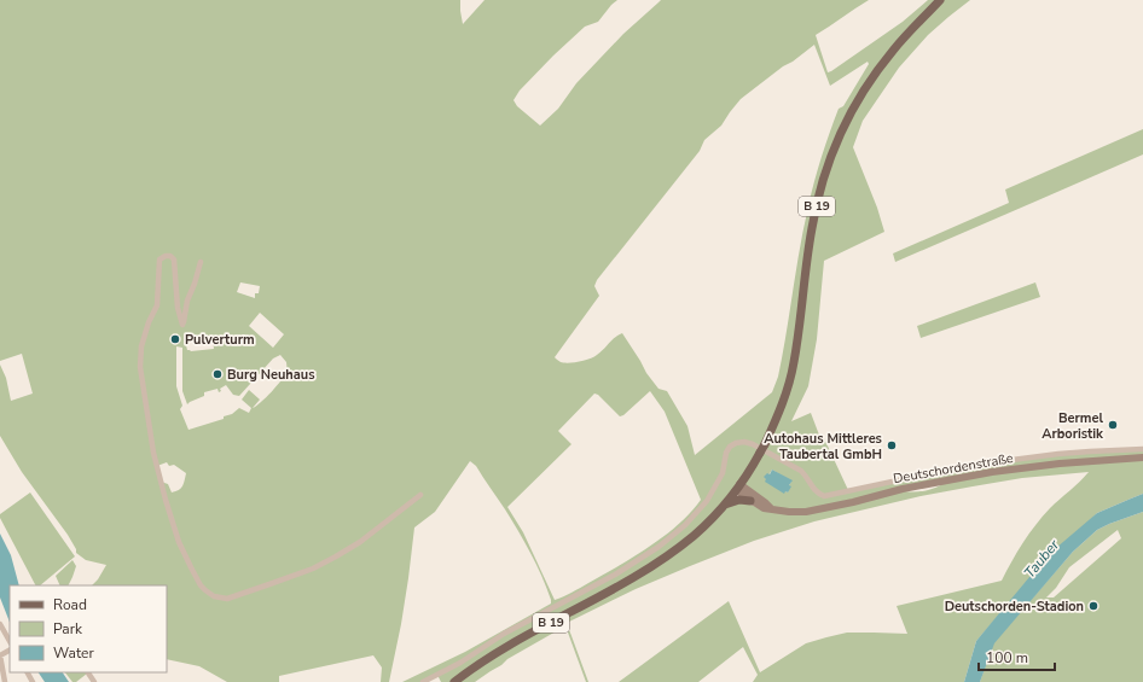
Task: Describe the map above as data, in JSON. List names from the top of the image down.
{
  "streets": {
    "main road": ["B 19"],
    "street": ["Deutschordenstraße"]
  },
  "crossings": [
    ["B 19", "Deutschordenstraße"]
  ],
  "water": ["Tauber"],
  "places": [
    "Pulverturm",
    "Burg Neuhaus",
    "Bermel Arboristik",
    "Autohaus Mittleres Taubertal GmbH",
    "Deutschorden-Stadion"
  ],
  "legend": ["Road", "Park", "Water"],
  "scale_bar": "100 m"
}
